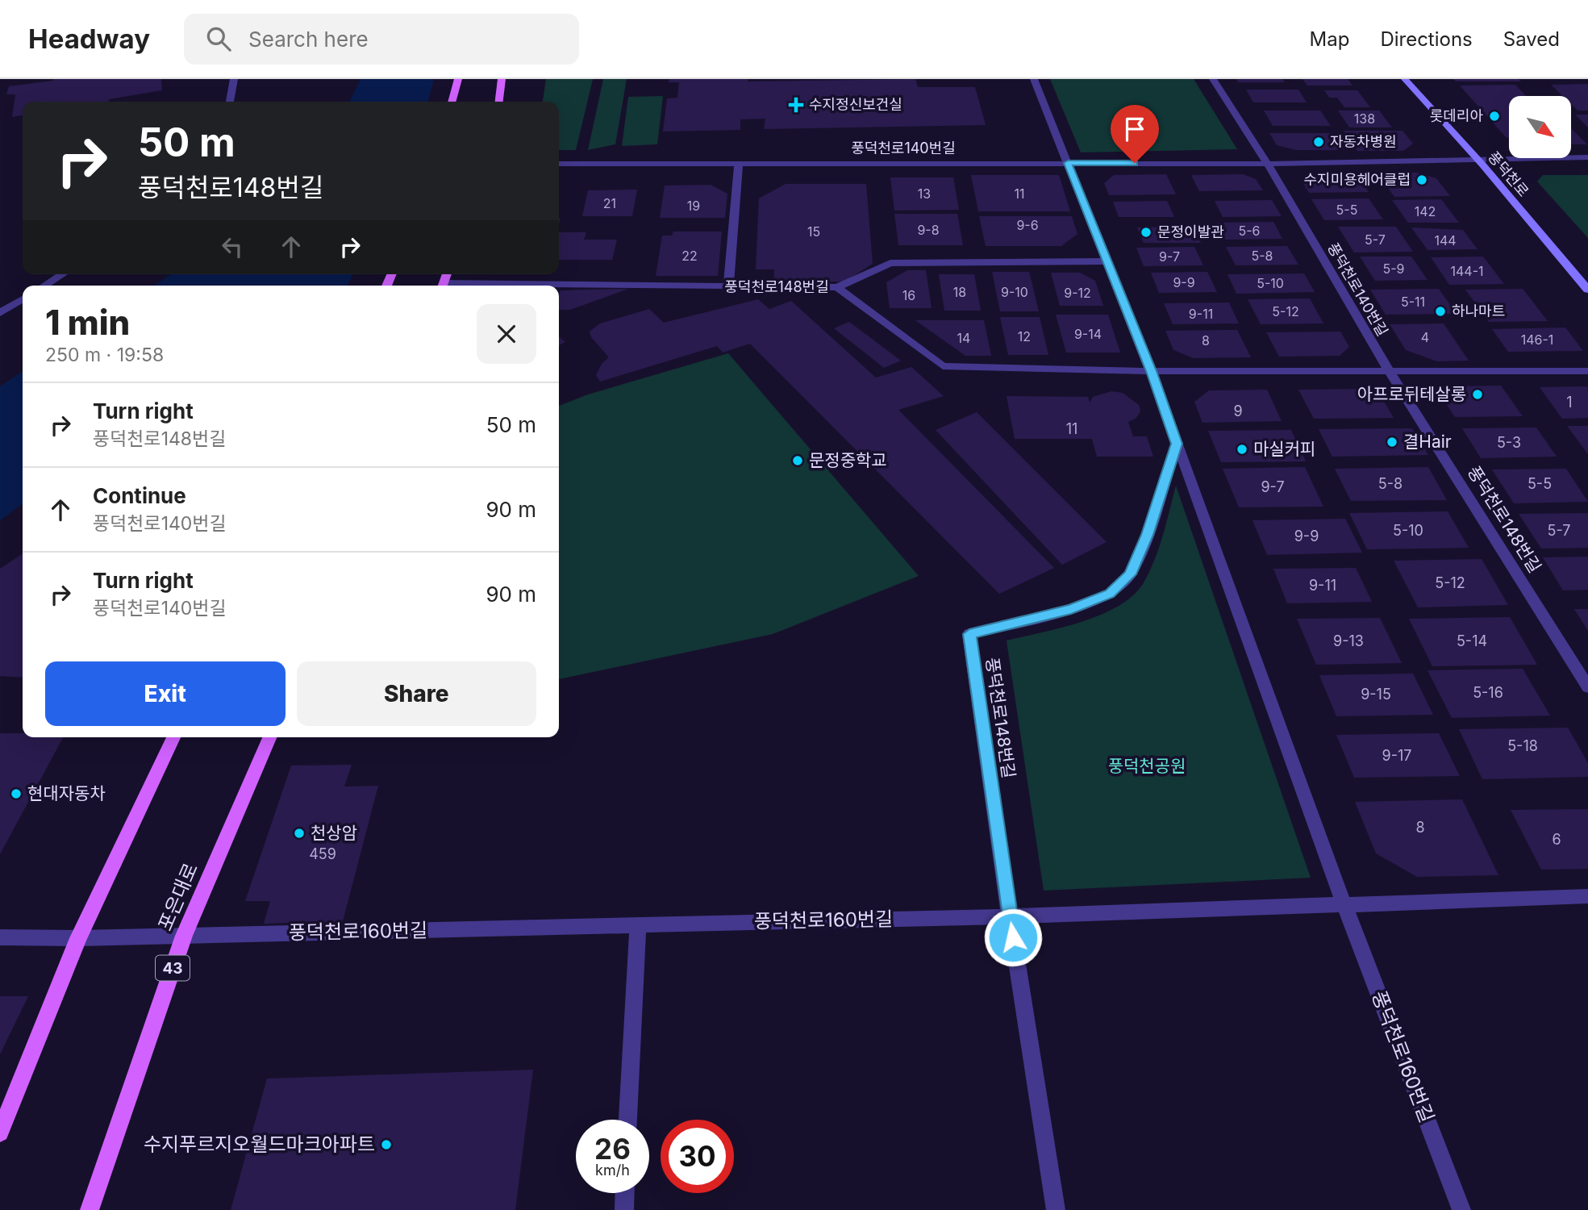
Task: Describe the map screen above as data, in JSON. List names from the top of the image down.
{
  "streets": {
    "main road": ["풍덕천로", "포은대로", "43"],
    "street": ["풍덕천로140번길", "풍덕천로148번길", "풍덕천로160번길"]
  },
  "crossings": [
    ["풍덕천로140번길", "풍덕천로"],
    ["풍덕천로140번길", "풍덕천로148번길"],
    ["풍덕천로148번길", "풍덕천로160번길"],
    ["포은대로", "풍덕천로160번길"]
  ],
  "parks": ["풍덕천공원"],
  "places": {
    "health": ["수지정신보건실"],
    "other": [
      "롯데리아",
      "자동차병원",
      "수지미용헤어클럽",
      "문정이발관",
      "하나마트",
      "아프로뒤테살롱",
      "결Hair",
      "마실커피",
      "문정중학교",
      "현대자동차",
      "천상암",
      "수지푸르지오월드마크아파트"
    ]
  },
  "house_numbers": [
    "138",
    "13",
    "11",
    "21",
    "19",
    "5-5",
    "142",
    "9-6",
    "9-8",
    "5-6",
    "15",
    "5-7",
    "144",
    "22",
    "5-8",
    "9-7",
    "5-9",
    "144-1",
    "9-9",
    "5-10",
    "18",
    "9-10",
    "9-12",
    "16",
    "5-11",
    "5-12",
    "9-11",
    "9-14",
    "12",
    "4",
    "14",
    "146-1",
    "8",
    "1",
    "9",
    "11",
    "5-3",
    "5-8",
    "5-5",
    "9-7",
    "5-10",
    "5-7",
    "9-9",
    "5-12",
    "9-11",
    "9-13",
    "5-14",
    "5-16",
    "9-15",
    "5-18",
    "9-17",
    "8",
    "6",
    "459"
  ],
  "north": "bottom right",
  "page": {
    "header": "Headway",
    "search": "Search here",
    "nav": ["Map", "Directions", "Saved"],
    "turn": ["50 m", "풍덕천로148번길"],
    "heading": ["1 min", "250 m · 19:58"],
    "list": [
      {
        "name": "Turn right",
        "note": "풍덕천로148번길",
        "value": "50 m"
      },
      {
        "name": "Continue",
        "note": "풍덕천로140번길",
        "value": "90 m"
      },
      {
        "name": "Turn right",
        "note": "풍덕천로140번길",
        "value": "90 m"
      }
    ],
    "buttons": ["Exit", "Share"],
    "speed": "26 km/h",
    "limit": "30"
  }
}
